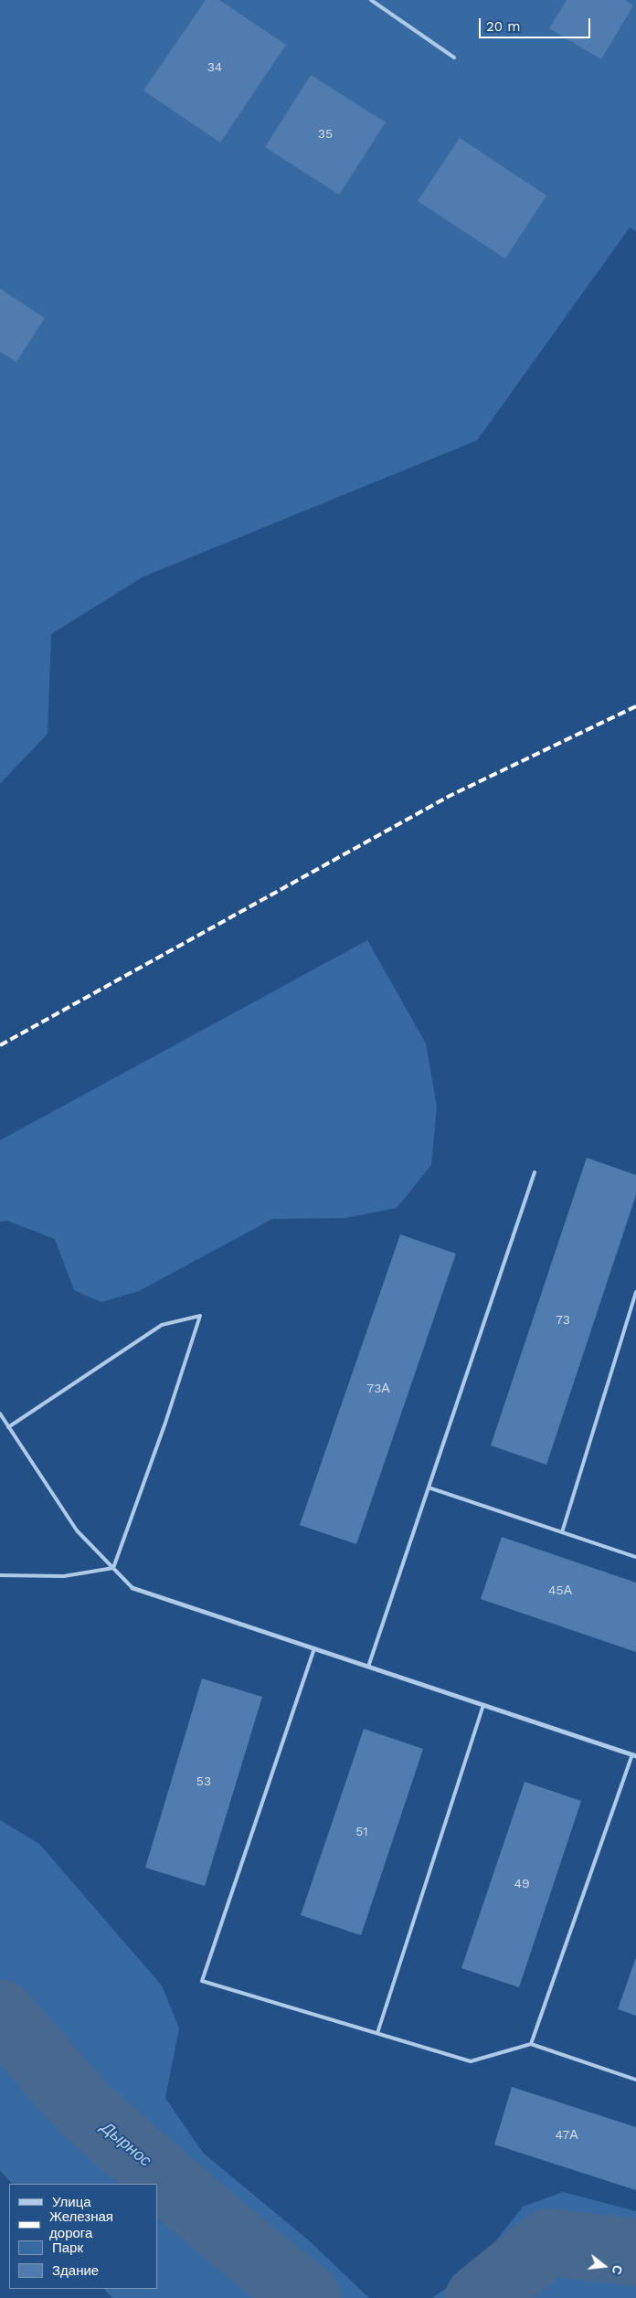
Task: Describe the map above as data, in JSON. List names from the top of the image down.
{
  "water": ["Дырнос"],
  "house_numbers": [
    "34",
    "35",
    "73",
    "73А",
    "45А",
    "53",
    "51",
    "49",
    "47А"
  ],
  "legend": [
    "Улица",
    "Железная дорога",
    "Парк",
    "Здание"
  ],
  "scale_bar": "20 m",
  "north": "right"
}
